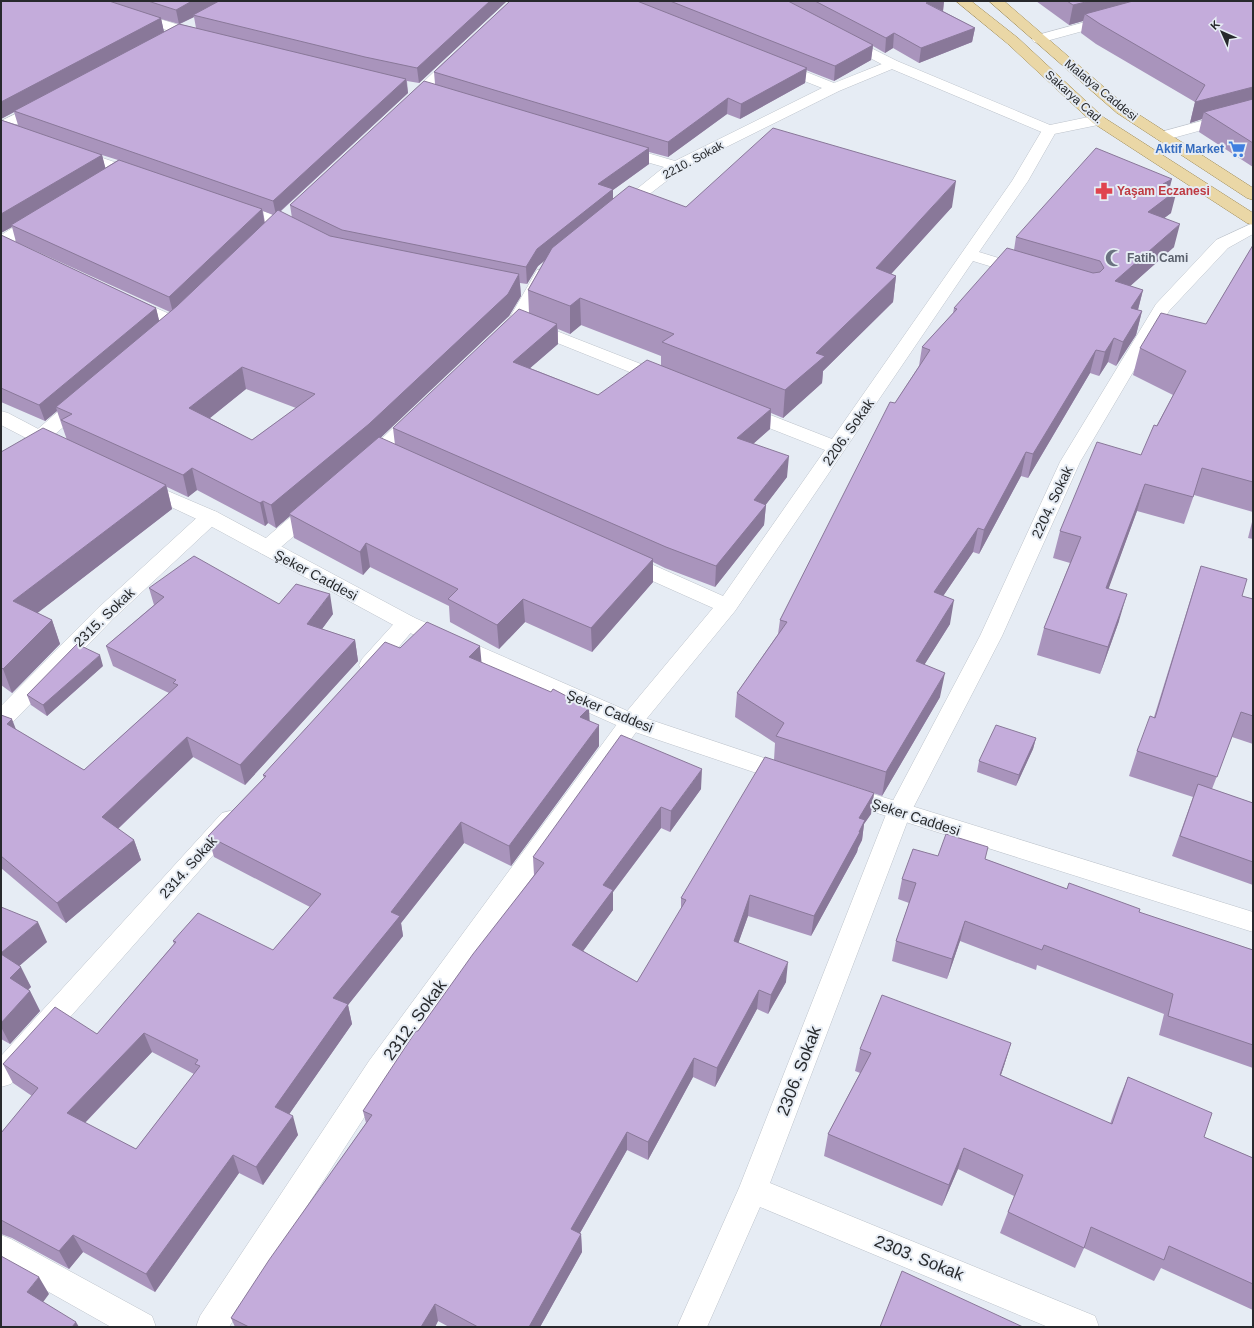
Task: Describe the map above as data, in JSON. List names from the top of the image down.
{
  "streets": {
    "main road": ["Malatya Caddesi", "Sakarya Cad."],
    "street": [
      "2210. Sokak",
      "2206. Sokak",
      "2204. Sokak",
      "Şeker Caddesi",
      "2315. Sokak",
      "2314. Sokak",
      "2312. Sokak",
      "2306. Sokak",
      "2303. Sokak"
    ]
  },
  "crossings": [
    ["2206. Sokak", "Şeker Caddesi"],
    ["2206. Sokak", "2312. Sokak"],
    ["2204. Sokak", "Şeker Caddesi"],
    ["2204. Sokak", "2306. Sokak"],
    ["Şeker Caddesi", "2315. Sokak"],
    ["Şeker Caddesi", "2312. Sokak"],
    ["Şeker Caddesi", "2306. Sokak"],
    ["2306. Sokak", "2303. Sokak"]
  ],
  "places": {
    "supermarket": ["Aktif Market"],
    "pharmacy": ["Yaşam Eczanesi"],
    "mosque": ["Fatih Cami"]
  },
  "north": "top left"
}
